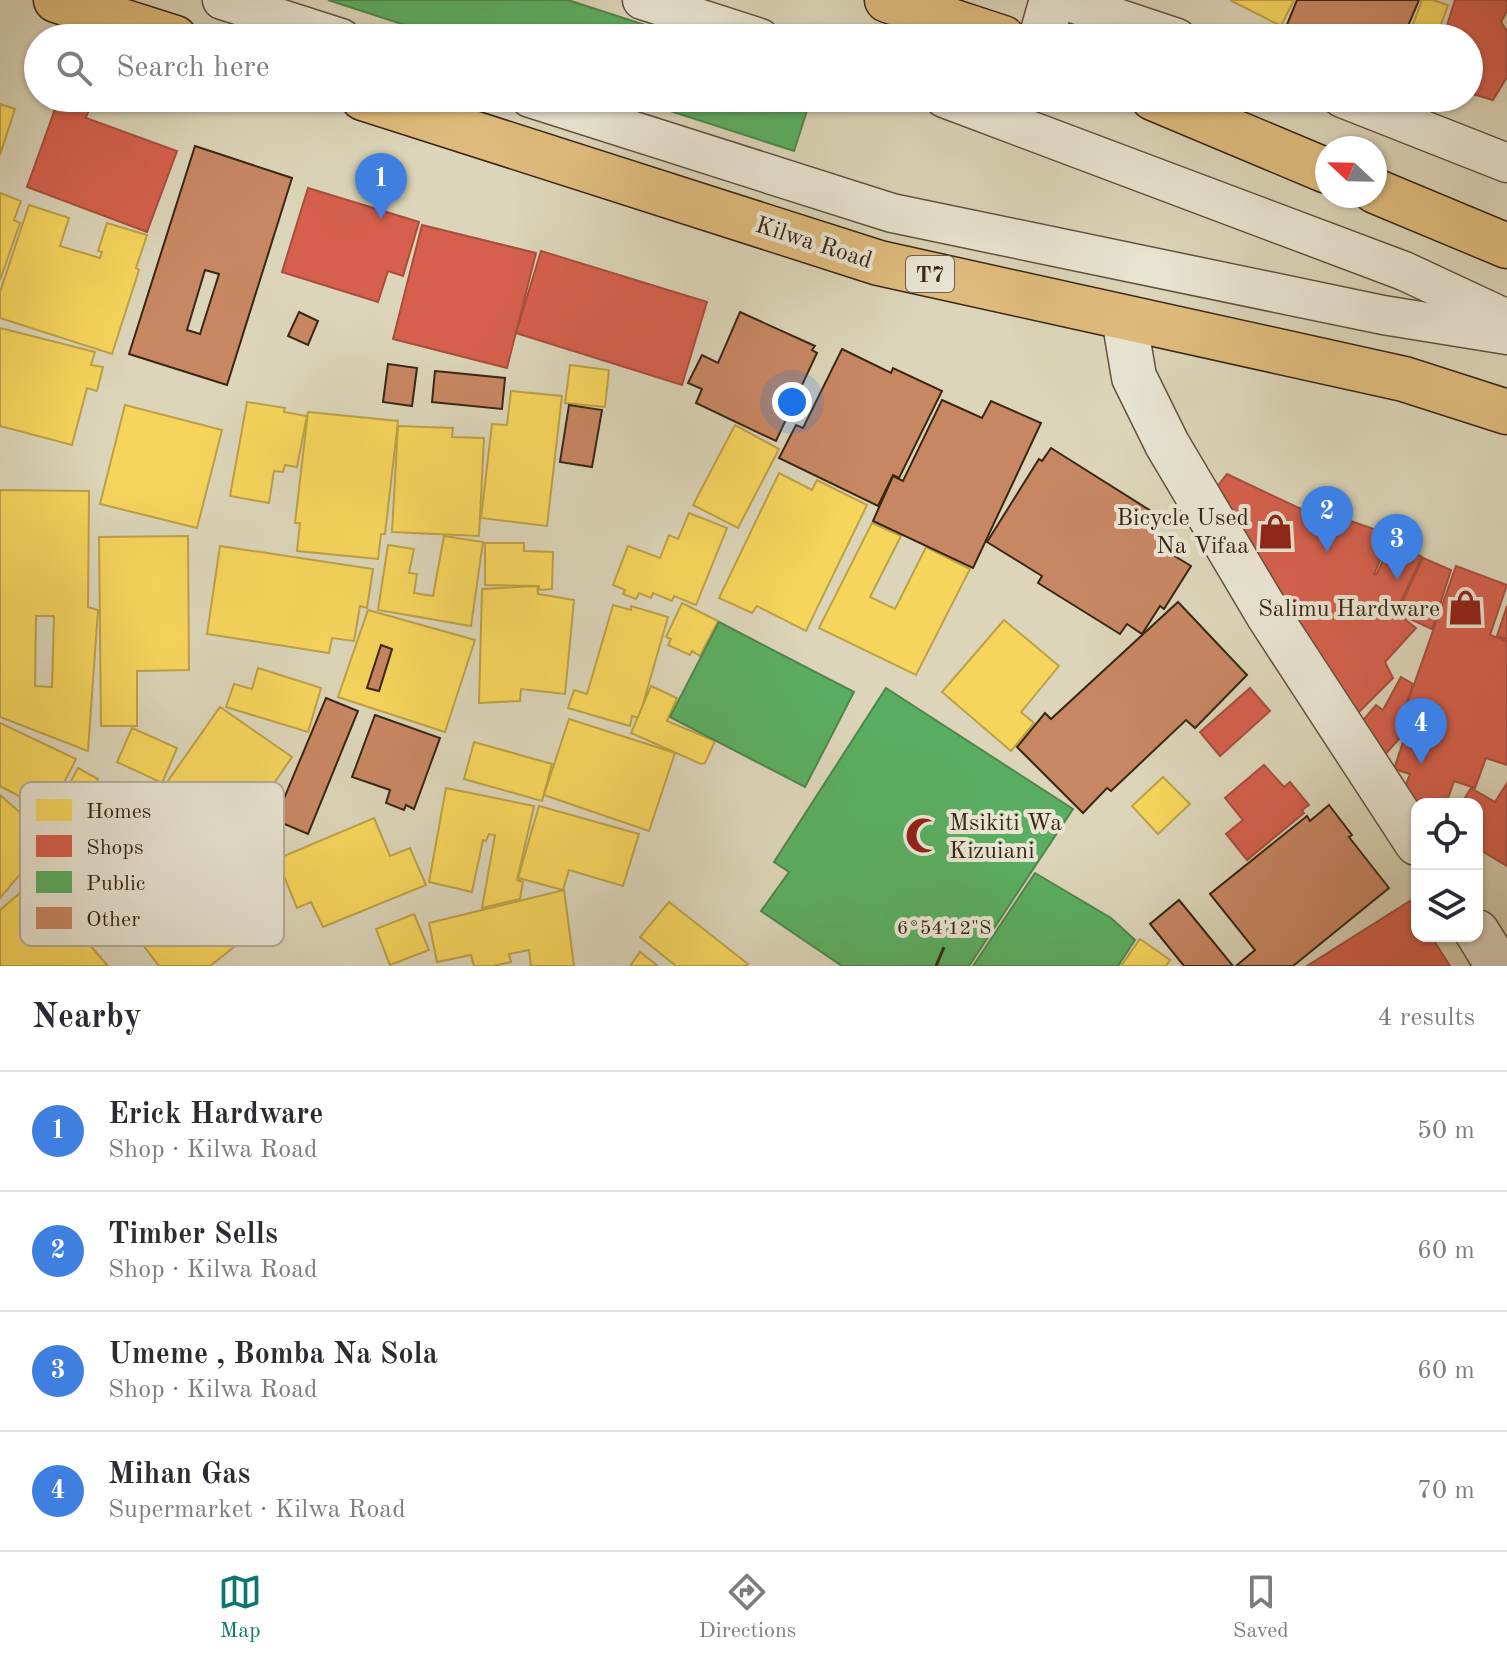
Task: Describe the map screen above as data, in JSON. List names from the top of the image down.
{
  "streets": {
    "highway": ["Kilwa Road", "T7"]
  },
  "places": {
    "shop": ["Bicycle Used Na Vifaa", "Salimu Hardware"],
    "mosque": ["Msikiti Wa Kizuiani"]
  },
  "legend": [
    "Homes",
    "Shops",
    "Public",
    "Other"
  ],
  "north": "left",
  "page": {
    "search": "Search here",
    "pins": [
      "1",
      "2",
      "3",
      "4"
    ],
    "heading": ["Nearby", "4 results"],
    "list": [
      {
        "mark": "1",
        "name": "Erick Hardware",
        "note": "Shop · Kilwa Road",
        "value": "50 m"
      },
      {
        "mark": "2",
        "name": "Timber Sells",
        "note": "Shop · Kilwa Road",
        "value": "60 m"
      },
      {
        "mark": "3",
        "name": "Umeme , Bomba Na Sola",
        "note": "Shop · Kilwa Road",
        "value": "60 m"
      },
      {
        "mark": "4",
        "name": "Mihan Gas",
        "note": "Supermarket · Kilwa Road",
        "value": "70 m"
      }
    ],
    "nav": ["Map", "Directions", "Saved"]
  },
  "coordinates": ["6°54'12\"S"]
}
